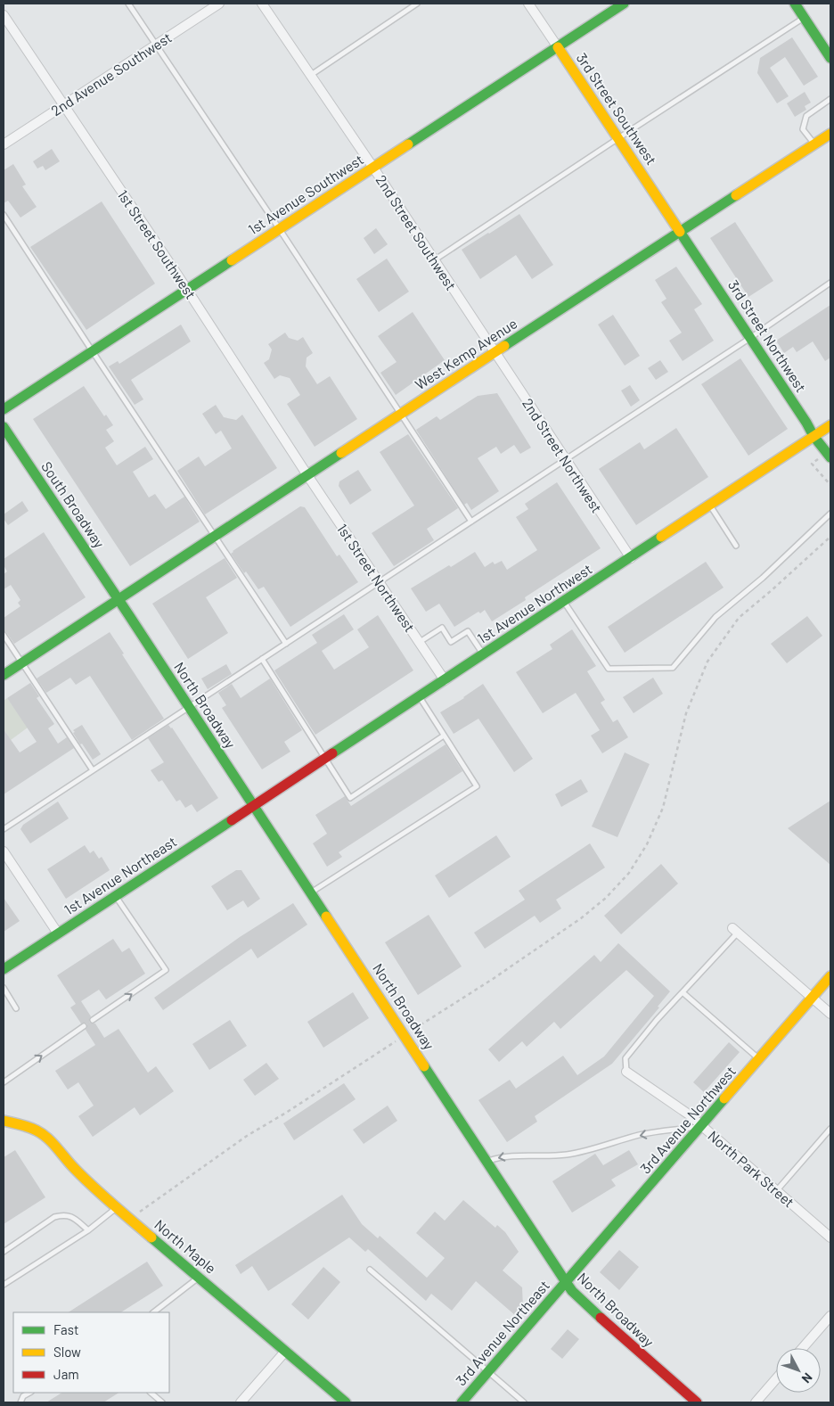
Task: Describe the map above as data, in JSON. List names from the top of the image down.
{
  "streets": {
    "street": [
      "2nd Avenue Southwest",
      "3rd Street Southwest",
      "1st Avenue Southwest",
      "2nd Street Southwest",
      "1st Street Southwest",
      "3rd Street Northwest",
      "West Kemp Avenue",
      "2nd Street Northwest",
      "South Broadway",
      "1st Street Northwest",
      "1st Avenue Northwest",
      "North Broadway",
      "1st Avenue Northeast",
      "3rd Avenue Northwest",
      "North Park Street",
      "North Maple",
      "3rd Avenue Northeast"
    ]
  },
  "crossings": [
    ["2nd Avenue Southwest", "1st Street Southwest"],
    ["3rd Street Southwest", "1st Avenue Southwest"],
    ["3rd Street Southwest", "3rd Street Northwest"],
    ["3rd Street Southwest", "West Kemp Avenue"],
    ["1st Avenue Southwest", "2nd Street Southwest"],
    ["1st Avenue Southwest", "1st Street Southwest"],
    ["2nd Street Southwest", "West Kemp Avenue"],
    ["2nd Street Southwest", "2nd Street Northwest"],
    ["1st Street Southwest", "West Kemp Avenue"],
    ["1st Street Southwest", "1st Street Northwest"],
    ["3rd Street Northwest", "West Kemp Avenue"],
    ["3rd Street Northwest", "1st Avenue Northwest"],
    ["West Kemp Avenue", "2nd Street Northwest"],
    ["West Kemp Avenue", "South Broadway"],
    ["West Kemp Avenue", "1st Street Northwest"],
    ["West Kemp Avenue", "North Broadway"],
    ["2nd Street Northwest", "1st Avenue Northwest"],
    ["South Broadway", "North Broadway"],
    ["1st Street Northwest", "1st Avenue Northwest"],
    ["1st Avenue Northwest", "North Broadway"],
    ["1st Avenue Northwest", "1st Avenue Northeast"],
    ["North Broadway", "1st Avenue Northeast"],
    ["North Broadway", "3rd Avenue Northwest"],
    ["North Broadway", "3rd Avenue Northeast"],
    ["3rd Avenue Northwest", "North Park Street"],
    ["3rd Avenue Northwest", "3rd Avenue Northeast"]
  ],
  "legend": ["Fast", "Slow", "Jam"],
  "north": "bottom right"
}
